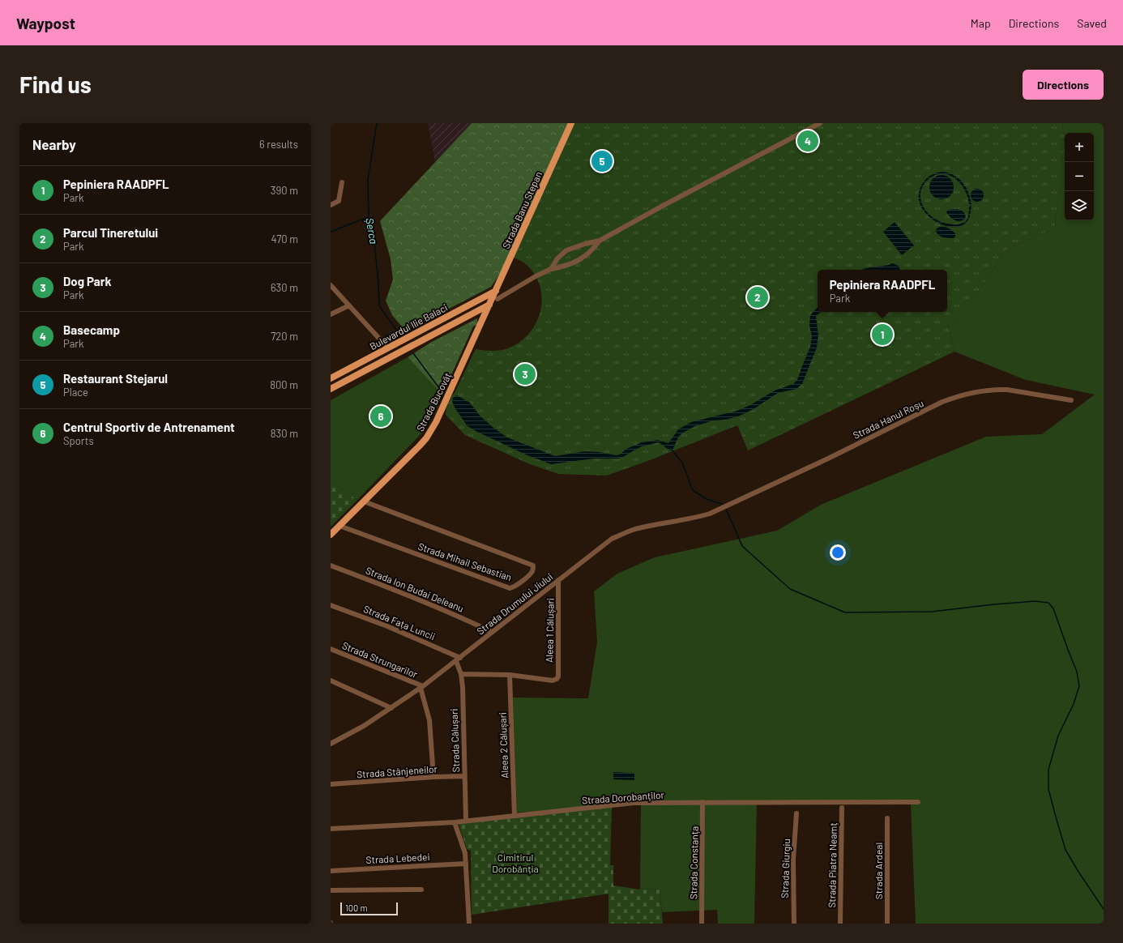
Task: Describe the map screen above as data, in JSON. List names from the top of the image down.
{
  "streets": {
    "main road": ["Strada Banu Stepan", "Bulevardul Ilie Balaci", "Strada Bucovăț"],
    "street": [
      "Strada Hanul Roșu",
      "Strada Mihail Sebastian",
      "Strada Ion Budai Deleanu",
      "Strada Drumului Jiului",
      "Strada Fața Luncii",
      "Aleea 1 Călușari",
      "Strada Strungarilor",
      "Strada Călușari",
      "Aleea 2 Călușari",
      "Strada Stânjeneilor",
      "Strada Dorobanților",
      "Strada Lebedei",
      "Strada Constanța",
      "Strada Piatra Neamț",
      "Strada Giurgiu",
      "Strada Ardeal"
    ]
  },
  "crossings": [
    ["Strada Banu Stepan", "Bulevardul Ilie Balaci"],
    ["Strada Banu Stepan", "Strada Bucovăț"],
    ["Bulevardul Ilie Balaci", "Strada Bucovăț"],
    ["Strada Bucovăț", "Strada Mihail Sebastian"],
    ["Strada Hanul Roșu", "Strada Drumului Jiului"],
    ["Strada Ion Budai Deleanu", "Strada Drumului Jiului"],
    ["Strada Drumului Jiului", "Strada Fața Luncii"],
    ["Strada Drumului Jiului", "Aleea 1 Călușari"],
    ["Strada Drumului Jiului", "Strada Strungarilor"],
    ["Strada Drumului Jiului", "Strada Călușari"],
    ["Strada Fața Luncii", "Strada Călușari"],
    ["Aleea 1 Călușari", "Aleea 2 Călușari"],
    ["Strada Călușari", "Strada Stânjeneilor"],
    ["Strada Călușari", "Strada Dorobanților"],
    ["Aleea 2 Călușari", "Strada Dorobanților"],
    ["Strada Dorobanților", "Strada Constanța"]
  ],
  "water": ["Șerca"],
  "parks": ["Cimitirul Dorobănția"],
  "scale_bar": "100 m",
  "page": {
    "header": "Waypost",
    "nav": ["Map", "Directions", "Saved"],
    "buttons": "Directions",
    "title": "Find us",
    "heading": ["Nearby", "6 results"],
    "pins": [
      "4",
      "5",
      "2",
      "1",
      "3",
      "6"
    ],
    "map_buttons": ["+", "−"],
    "list": [
      {
        "mark": "1",
        "name": "Pepiniera RAADPFL",
        "note": "Park",
        "value": "390 m"
      },
      {
        "mark": "2",
        "name": "Parcul Tineretului",
        "note": "Park",
        "value": "470 m"
      },
      {
        "mark": "3",
        "name": "Dog Park",
        "note": "Park",
        "value": "630 m"
      },
      {
        "mark": "4",
        "name": "Basecamp",
        "note": "Park",
        "value": "720 m"
      },
      {
        "mark": "5",
        "name": "Restaurant Stejarul",
        "note": "Place",
        "value": "800 m"
      },
      {
        "mark": "6",
        "name": "Centrul Sportiv de Antrenament",
        "note": "Sports",
        "value": "830 m"
      }
    ],
    "popup": ["Pepiniera RAADPFL", "Park"],
    "scale": "100 m"
  }
}
